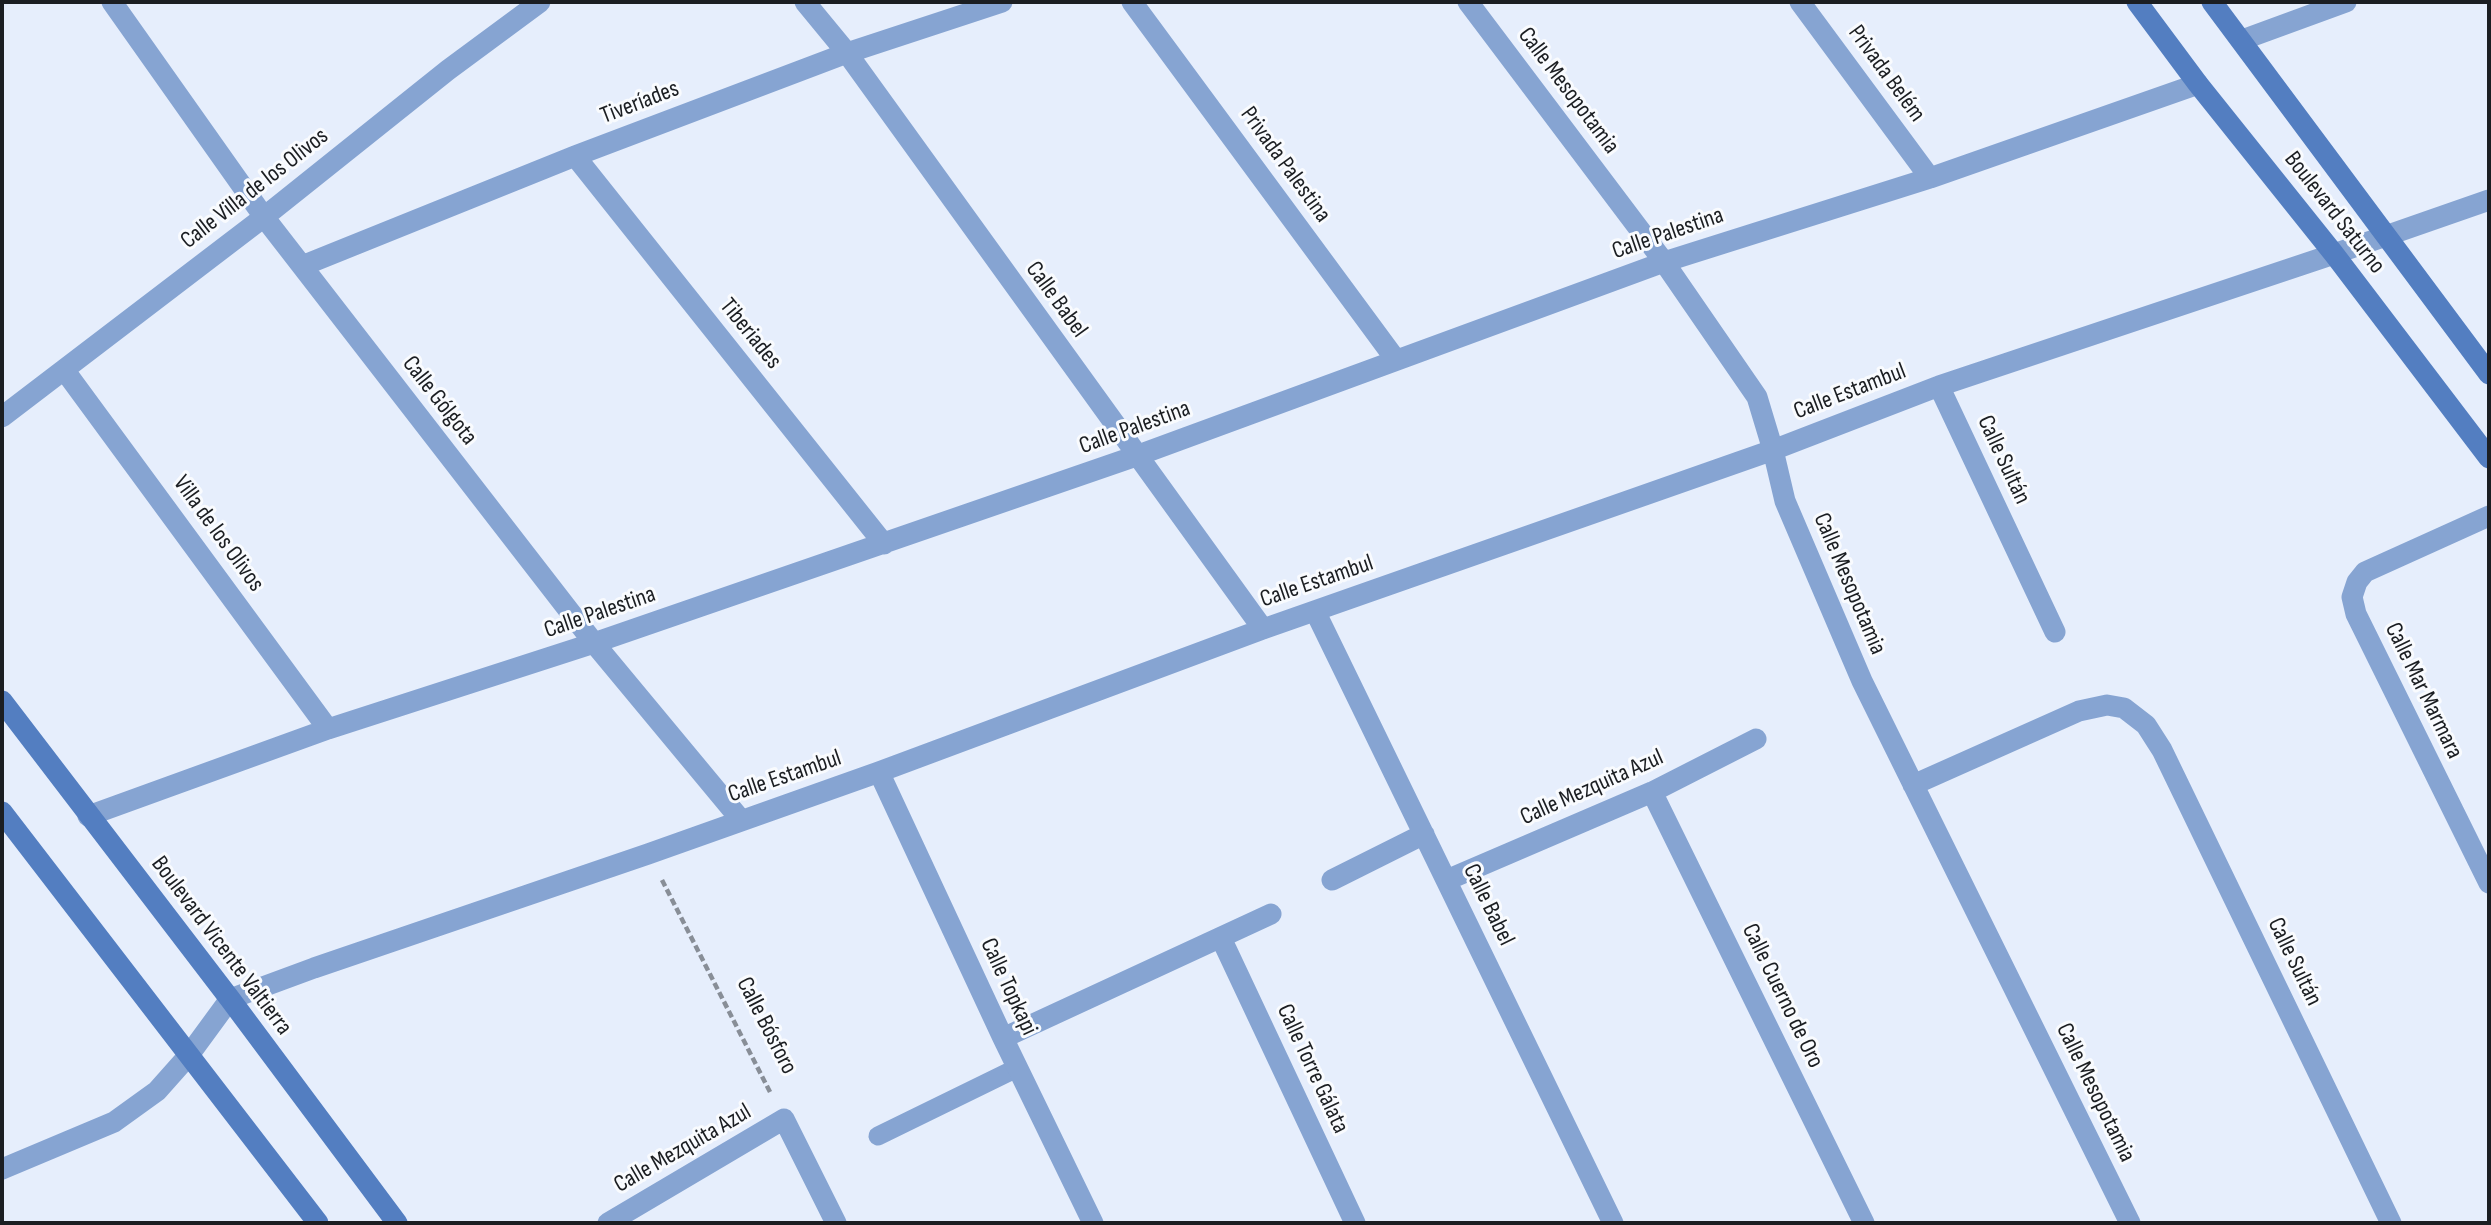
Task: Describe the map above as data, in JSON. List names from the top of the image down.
{
  "streets": {
    "main road": ["Boulevard Saturno", "Boulevard Vicente Valtierra"],
    "street": [
      "Privada Belém",
      "Calle Mesopotamia",
      "Tiveríades",
      "Privada Palestina",
      "Calle Villa de los Olivos",
      "Calle Palestina",
      "Calle Babel",
      "Tiberiades",
      "Calle Estambul",
      "Calle Gólgota",
      "Calle Sultán",
      "Villa de los Olivos",
      "Calle Mar Marmara",
      "Calle Mezquita Azul",
      "Calle Topkapi",
      "Calle Cuerno de Oro",
      "Calle Torre Gálata"
    ],
    "path": ["Calle Bósforo"]
  },
  "crossings": [
    ["Privada Belém", "Calle Palestina"],
    ["Calle Mesopotamia", "Calle Palestina"],
    ["Calle Mesopotamia", "Calle Estambul"],
    ["Calle Mesopotamia", "Calle Sultán"],
    ["Tiveríades", "Calle Babel"],
    ["Tiveríades", "Tiberiades"],
    ["Tiveríades", "Calle Gólgota"],
    ["Privada Palestina", "Calle Palestina"],
    ["Calle Villa de los Olivos", "Calle Gólgota"],
    ["Calle Villa de los Olivos", "Villa de los Olivos"],
    ["Boulevard Saturno", "Calle Palestina"],
    ["Boulevard Saturno", "Calle Estambul"],
    ["Calle Palestina", "Calle Babel"],
    ["Calle Palestina", "Tiberiades"],
    ["Calle Palestina", "Calle Gólgota"],
    ["Calle Palestina", "Villa de los Olivos"],
    ["Calle Palestina", "Boulevard Vicente Valtierra"],
    ["Calle Babel", "Calle Estambul"],
    ["Calle Babel", "Calle Mezquita Azul"],
    ["Calle Estambul", "Calle Gólgota"],
    ["Calle Estambul", "Calle Sultán"],
    ["Calle Estambul", "Boulevard Vicente Valtierra"],
    ["Calle Estambul", "Calle Topkapi"],
    ["Calle Estambul", "Calle Bósforo"],
    ["Calle Mezquita Azul", "Calle Cuerno de Oro"],
    ["Calle Mezquita Azul", "Calle Bósforo"]
  ]
}
